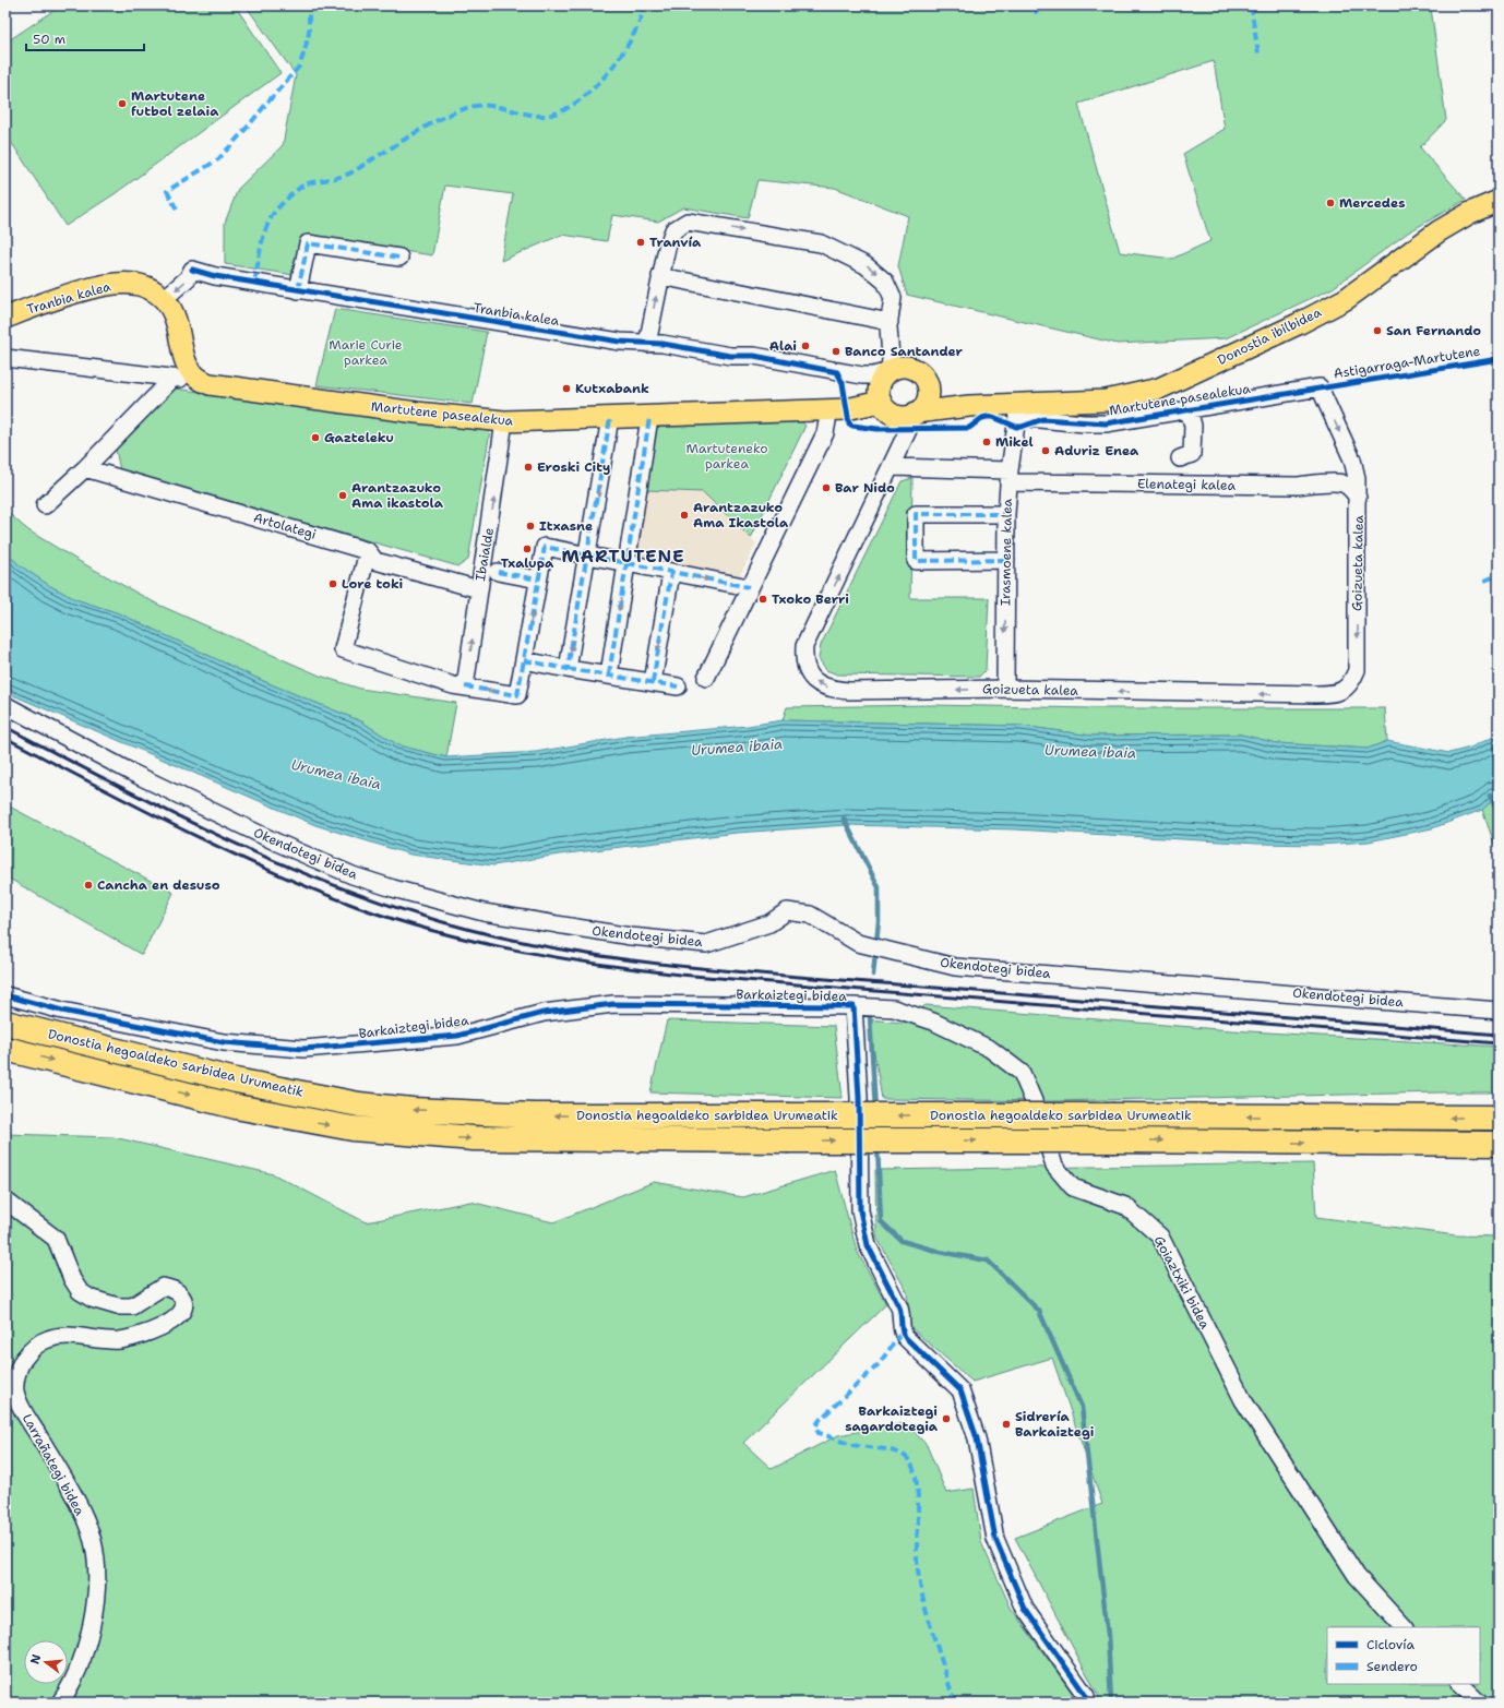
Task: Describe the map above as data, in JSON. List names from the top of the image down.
{
  "streets": {
    "highway": ["Donostia hegoaldeko sarbidea Urumeatik"],
    "main road": ["Tranbia kalea", "Donostia ibilbidea", "Martutene pasealekua"],
    "street": [
      "Elenategi kalea",
      "Artolategi",
      "Irasmoene kalea",
      "Ibaialde",
      "Goizueta kalea",
      "Okendotegi bidea",
      "Barkaiztegi bidea",
      "Goiaztxiki bidea",
      "Larrañategi bidea"
    ],
    "cycle path": ["Astigarraga-Martutene"]
  },
  "crossings": [
    ["Tranbia kalea", "Martutene pasealekua"],
    ["Tranbia kalea", "Goizueta kalea"],
    ["Donostia ibilbidea", "Martutene pasealekua"],
    ["Donostia ibilbidea", "Irasmoene kalea"],
    ["Martutene pasealekua", "Irasmoene kalea"],
    ["Martutene pasealekua", "Ibaialde"],
    ["Martutene pasealekua", "Goizueta kalea"],
    ["Elenategi kalea", "Irasmoene kalea"],
    ["Elenategi kalea", "Goizueta kalea"],
    ["Artolategi", "Ibaialde"],
    ["Irasmoene kalea", "Goizueta kalea"],
    ["Barkaiztegi bidea", "Goiaztxiki bidea"]
  ],
  "one_way": ["Irasmoene kalea"],
  "districts": ["MARTUTENE"],
  "water": ["Urumea ibaia"],
  "parks": ["Marie Curie parkea", "Martuteneko parkea"],
  "places": [
    "Martutene futbol zelaia",
    "Mercedes",
    "Tranvía",
    "San Fernando",
    "Alai",
    "Banco Santander",
    "Kutxabank",
    "Gazteleku",
    "Mikel",
    "Aduriz Enea",
    "Eroski City",
    "Bar Nido",
    "Arantzazuko Ama ikastola",
    "Arantzazuko Ama Ikastola",
    "Itxasne",
    "Txalupa",
    "Lore toki",
    "Txoko Berri",
    "Cancha en desuso",
    "Barkaiztegi sagardotegia",
    "Sidrería Barkaiztegi"
  ],
  "legend": ["Ciclovía", "Sendero"],
  "scale_bar": "50 m",
  "north": "left"
}
